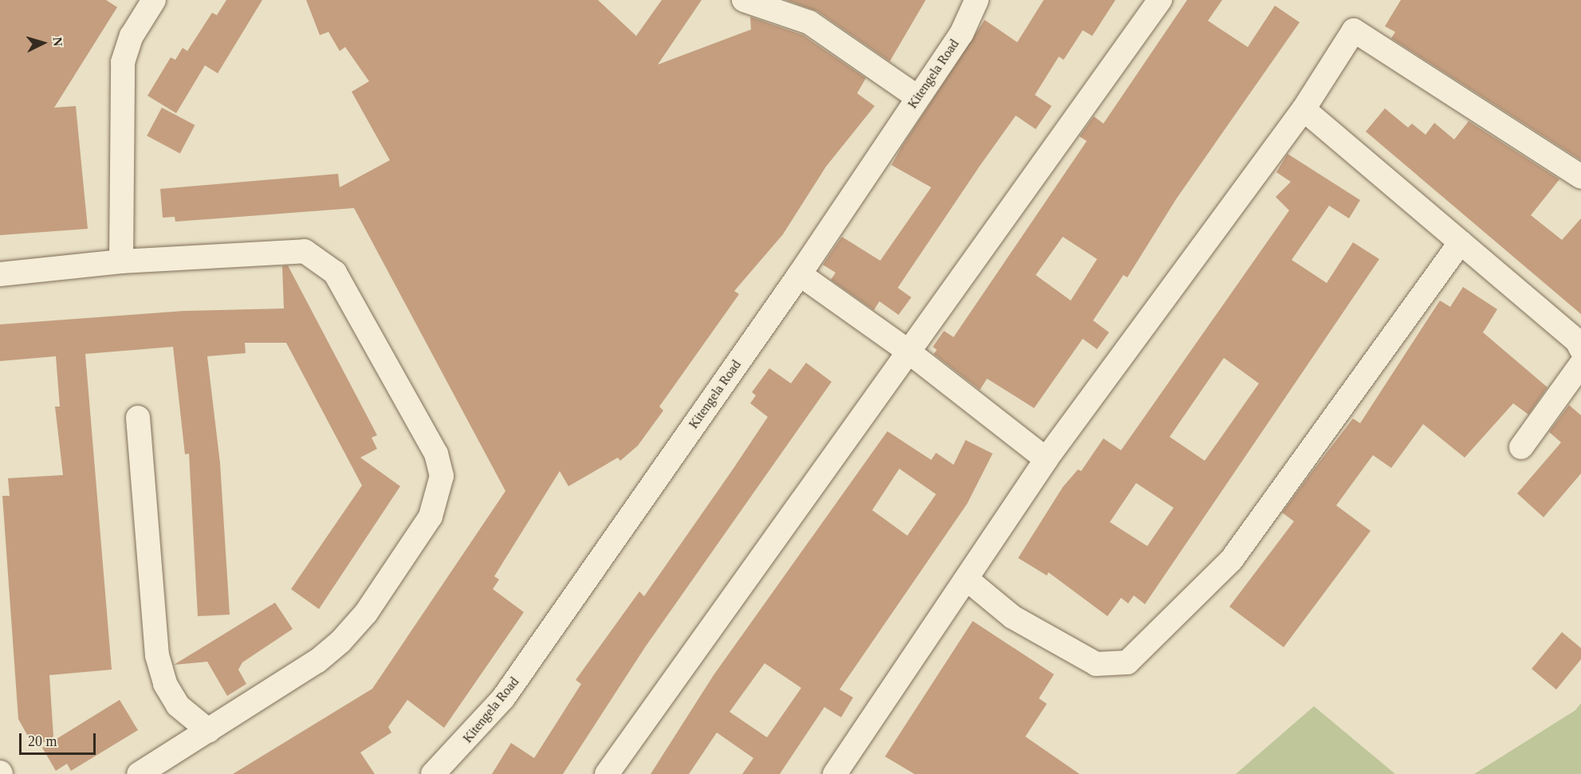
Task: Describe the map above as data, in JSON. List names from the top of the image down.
{
  "streets": {
    "street": ["Kitengela Road"]
  },
  "scale_bar": "20 m",
  "north": "right"
}
